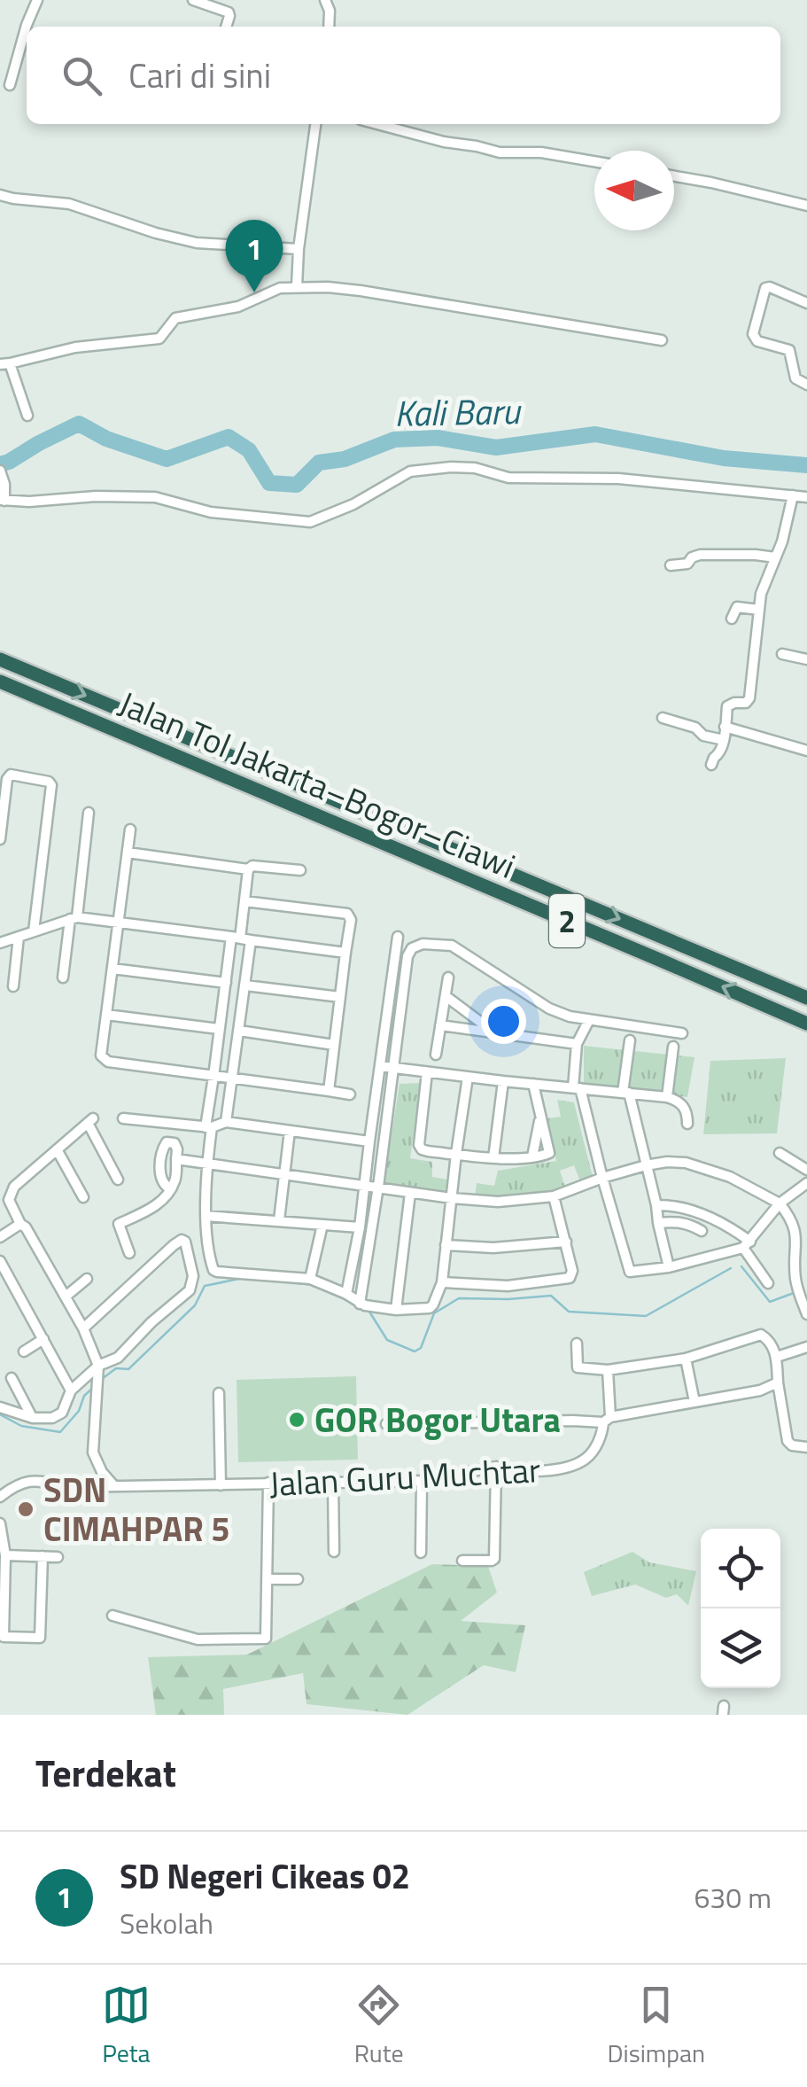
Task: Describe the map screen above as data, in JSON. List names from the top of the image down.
{
  "streets": {
    "highway": ["Jalan Tol Jakarta–Bogor–Ciawi", "2"],
    "street": ["Jalan Guru Muchtar"]
  },
  "water": ["Kali Baru"],
  "places": ["GOR Bogor Utara", "SDN CIMAHPAR 5"],
  "north": "left",
  "page": {
    "search": "Cari di sini",
    "pins": "1",
    "heading": "Terdekat",
    "list": [
      {
        "mark": "1",
        "name": "SD Negeri Cikeas 02",
        "note": "Sekolah",
        "value": "630 m"
      }
    ],
    "nav": ["Peta", "Rute", "Disimpan"]
  }
}
